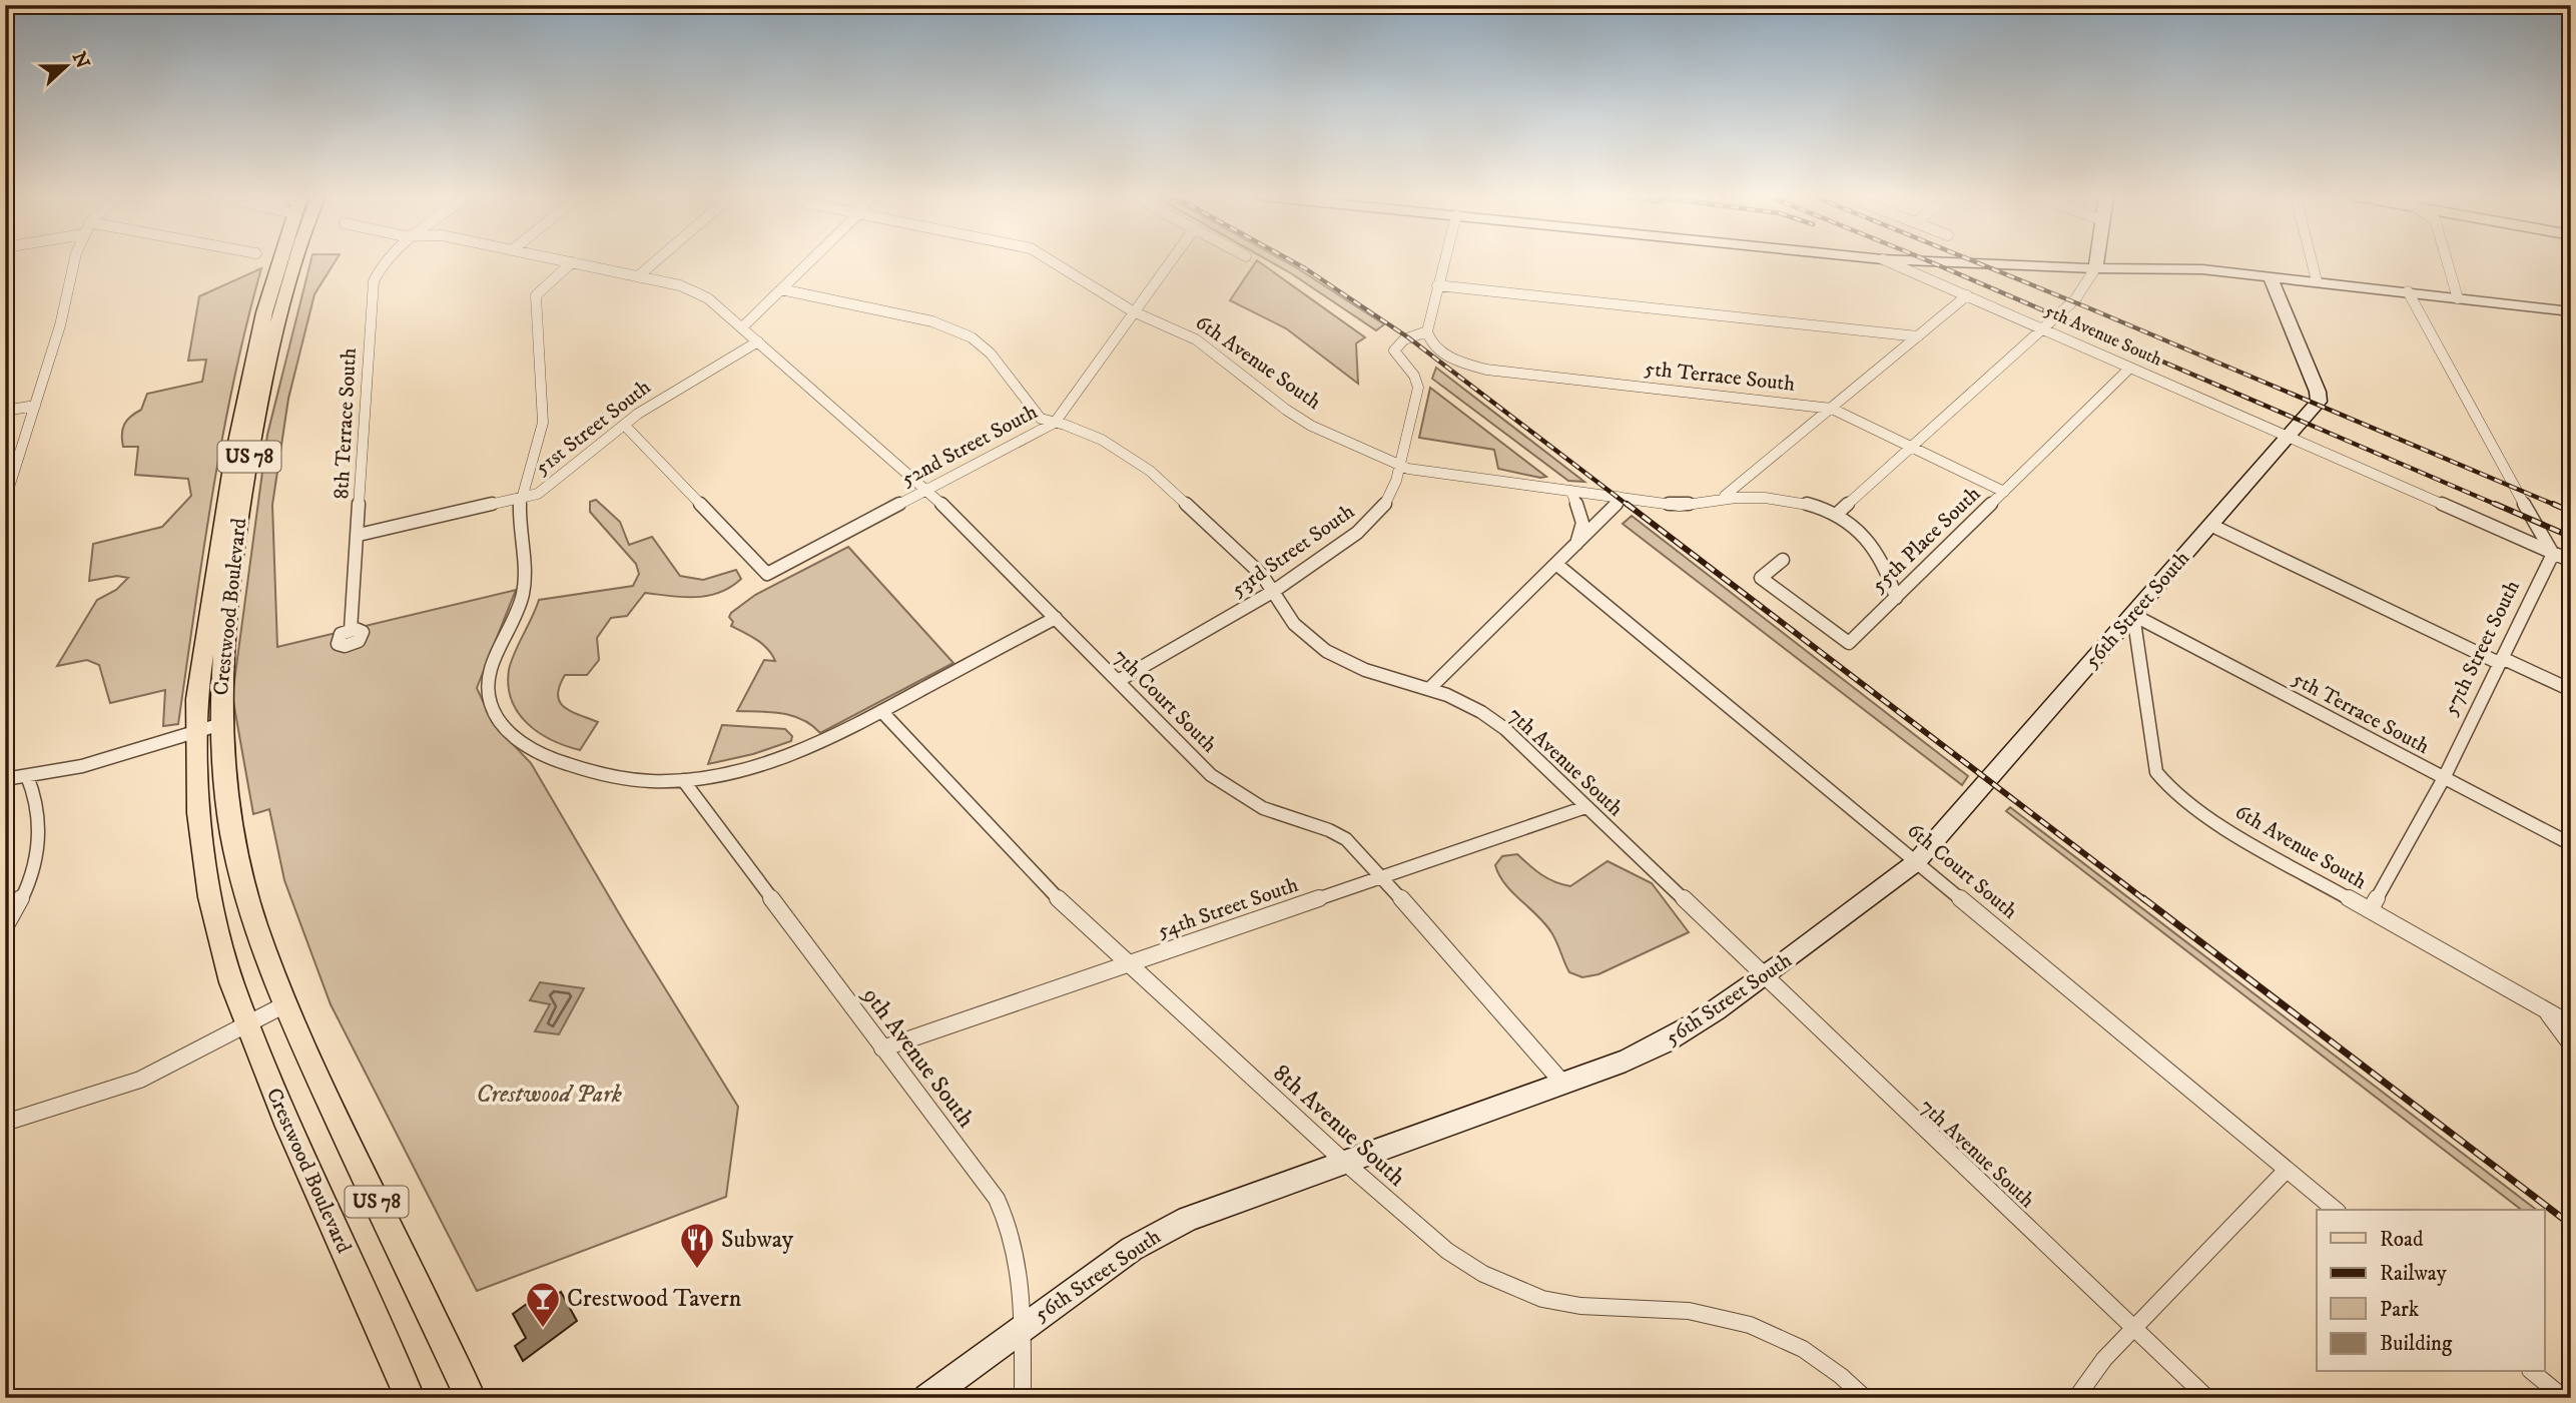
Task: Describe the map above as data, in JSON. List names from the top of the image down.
{
  "streets": {
    "main road": ["US 78", "Crestwood Boulevard"],
    "street": [
      "5th Avenue South",
      "6th Avenue South",
      "5th Terrace South",
      "8th Terrace South",
      "51st Street South",
      "52nd Street South",
      "55th Place South",
      "53rd Street South",
      "56th Street South",
      "57th Street South",
      "7th Court South",
      "7th Avenue South",
      "6th Court South",
      "54th Street South",
      "9th Avenue South",
      "8th Avenue South"
    ]
  },
  "crossings": [
    ["5th Avenue South", "55th Place South"],
    ["5th Avenue South", "56th Street South"],
    ["5th Avenue South", "57th Street South"],
    ["6th Avenue South", "5th Terrace South"],
    ["6th Avenue South", "52nd Street South"],
    ["6th Avenue South", "55th Place South"],
    ["6th Avenue South", "53rd Street South"],
    ["6th Avenue South", "56th Street South"],
    ["6th Avenue South", "57th Street South"],
    ["5th Terrace South", "55th Place South"],
    ["5th Terrace South", "53rd Street South"],
    ["5th Terrace South", "56th Street South"],
    ["5th Terrace South", "57th Street South"],
    ["8th Terrace South", "51st Street South"],
    ["51st Street South", "52nd Street South"],
    ["51st Street South", "7th Court South"],
    ["52nd Street South", "7th Court South"],
    ["52nd Street South", "7th Avenue South"],
    ["53rd Street South", "7th Court South"],
    ["53rd Street South", "7th Avenue South"],
    ["56th Street South", "7th Court South"],
    ["56th Street South", "7th Avenue South"],
    ["56th Street South", "6th Court South"],
    ["56th Street South", "9th Avenue South"],
    ["56th Street South", "8th Avenue South"],
    ["7th Court South", "54th Street South"],
    ["7th Avenue South", "54th Street South"],
    ["54th Street South", "9th Avenue South"],
    ["54th Street South", "8th Avenue South"]
  ],
  "parks": ["Crestwood Park"],
  "places": {
    "restaurant": ["Subway"],
    "bar": ["Crestwood Tavern"]
  },
  "legend": [
    "Road",
    "Railway",
    "Park",
    "Building"
  ],
  "north": "right"
}
